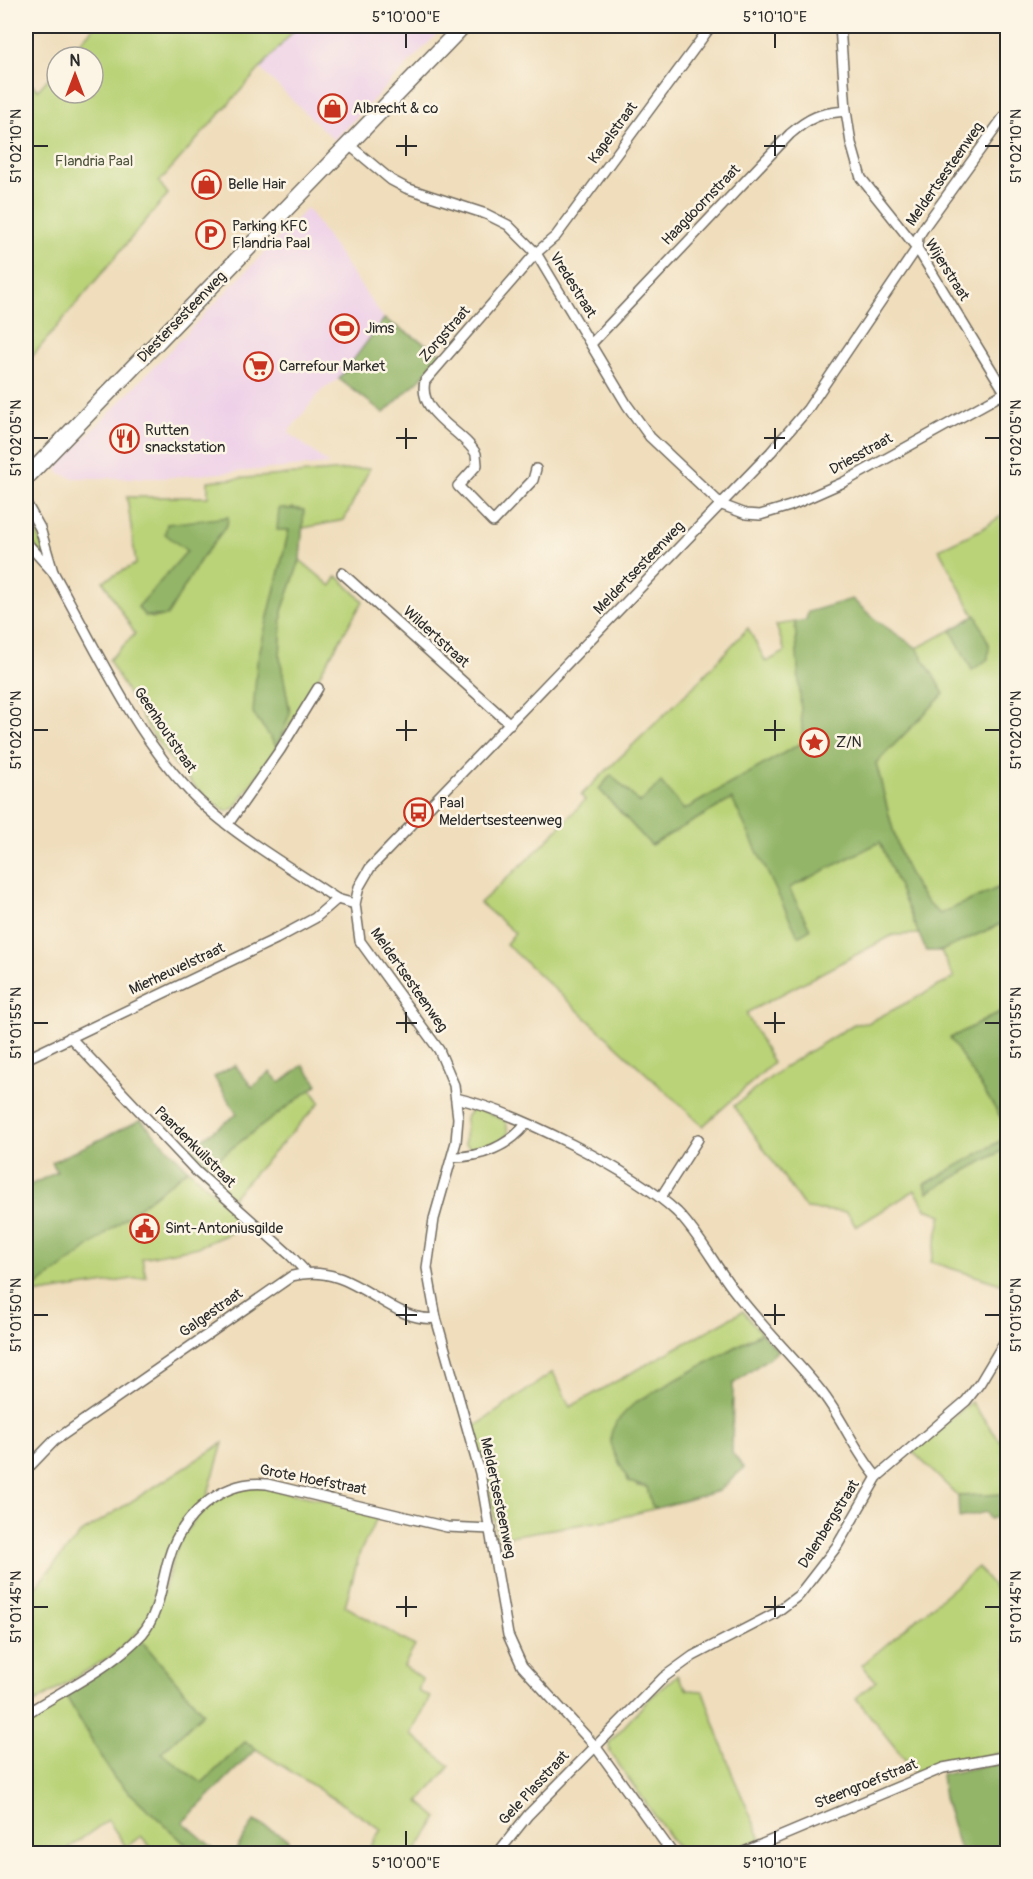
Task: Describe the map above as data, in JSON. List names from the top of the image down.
{
  "streets": {
    "main road": ["Diestersesteenweg"],
    "street": [
      "Kapelstraat",
      "Meldertsesteenweg",
      "Haagdoornstraat",
      "Wijerstraat",
      "Vredestraat",
      "Zorgstraat",
      "Driesstraat",
      "Wildertstraat",
      "Geenhoutstraat",
      "Mierheuvelstraat",
      "Paardenkuilstraat",
      "Galgestraat",
      "Grote Hoefstraat",
      "Dalenbergstraat",
      "Steengroefstraat",
      "Gele Plasstraat"
    ]
  },
  "crossings": [
    ["Kapelstraat", "Vredestraat"],
    ["Kapelstraat", "Zorgstraat"],
    ["Meldertsesteenweg", "Wijerstraat"],
    ["Meldertsesteenweg", "Vredestraat"],
    ["Meldertsesteenweg", "Driesstraat"],
    ["Meldertsesteenweg", "Wildertstraat"],
    ["Meldertsesteenweg", "Geenhoutstraat"],
    ["Meldertsesteenweg", "Grote Hoefstraat"],
    ["Meldertsesteenweg", "Dalenbergstraat"],
    ["Meldertsesteenweg", "Gele Plasstraat"],
    ["Haagdoornstraat", "Wijerstraat"],
    ["Haagdoornstraat", "Vredestraat"],
    ["Wijerstraat", "Driesstraat"],
    ["Vredestraat", "Diestersesteenweg"],
    ["Vredestraat", "Zorgstraat"],
    ["Vredestraat", "Driesstraat"],
    ["Geenhoutstraat", "Mierheuvelstraat"],
    ["Mierheuvelstraat", "Paardenkuilstraat"],
    ["Paardenkuilstraat", "Galgestraat"],
    ["Dalenbergstraat", "Gele Plasstraat"]
  ],
  "parks": ["Flandria Paal"],
  "places": {
    "shop": ["Albrecht & co", "Belle Hair"],
    "parking": ["Parking KFC Flandria Paal"],
    "sports": ["Jims"],
    "supermarket": ["Carrefour Market"],
    "restaurant": ["Rutten snackstation"],
    "place": ["Z/N"],
    "bus stop": ["Paal Meldertsesteenweg"],
    "public building": ["Sint-Antoniusgilde"]
  },
  "north": "top",
  "coordinates": [
    "5°10'00\"E",
    "5°10'10\"E",
    "51°02'10\"N",
    "51°02'05\"N",
    "51°02'00\"N",
    "51°01'55\"N",
    "51°01'50\"N",
    "51°01'45\"N"
  ]
}
